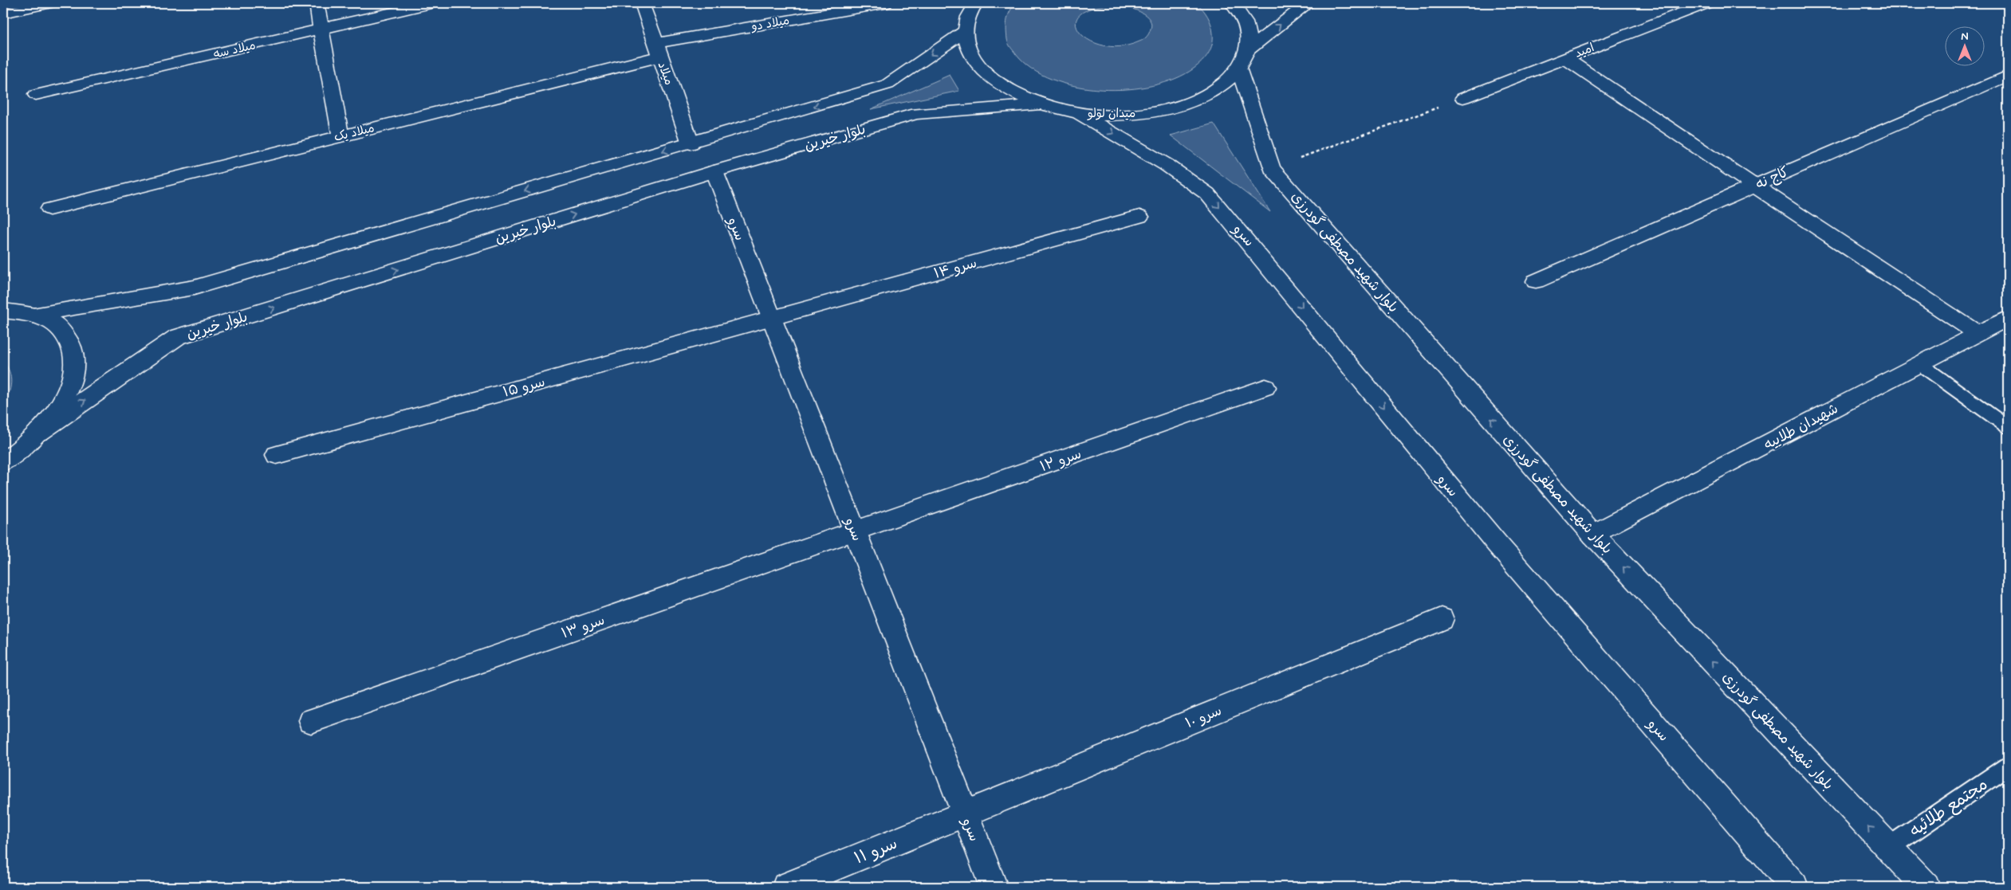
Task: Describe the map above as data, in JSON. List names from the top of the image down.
{
  "streets": {
    "street": [
      "میلاد دو",
      "میلاد سه",
      "امید",
      "میلاد",
      "میدان لولو",
      "میلاد یک",
      "بلوار خیرین",
      "کاج نه",
      "سرو",
      "بلوار شهید مصطفی گودرزی",
      "سرو ۱۴",
      "سرو ۱۵",
      "شهیدان طلاییه",
      "سرو ۱۲",
      "سرو ۱۳",
      "سرو ۱۰",
      "سرو ۱۱"
    ],
    "lane": ["مجتمع طلائیه"]
  },
  "crossings": [
    ["میلاد دو", "میلاد"],
    ["میلاد دو", "میلاد یک"],
    ["میلاد", "میلاد یک"],
    ["میدان لولو", "بلوار خیرین"],
    ["میدان لولو", "سرو"],
    ["میدان لولو", "بلوار شهید مصطفی گودرزی"],
    ["بلوار خیرین", "سرو"],
    ["سرو", "سرو ۱۴"],
    ["سرو", "سرو ۱۵"],
    ["سرو", "سرو ۱۲"],
    ["سرو", "سرو ۱۳"],
    ["سرو", "سرو ۱۰"],
    ["سرو", "سرو ۱۱"],
    ["بلوار شهید مصطفی گودرزی", "شهیدان طلاییه"],
    ["بلوار شهید مصطفی گودرزی", "مجتمع طلائیه"],
    ["سرو ۱۴", "سرو ۱۵"],
    ["سرو ۱۲", "سرو ۱۳"],
    ["سرو ۱۰", "سرو ۱۱"]
  ],
  "one_way": ["سرو", "بلوار شهید مصطفی گودرزی"],
  "north": "top"
}
